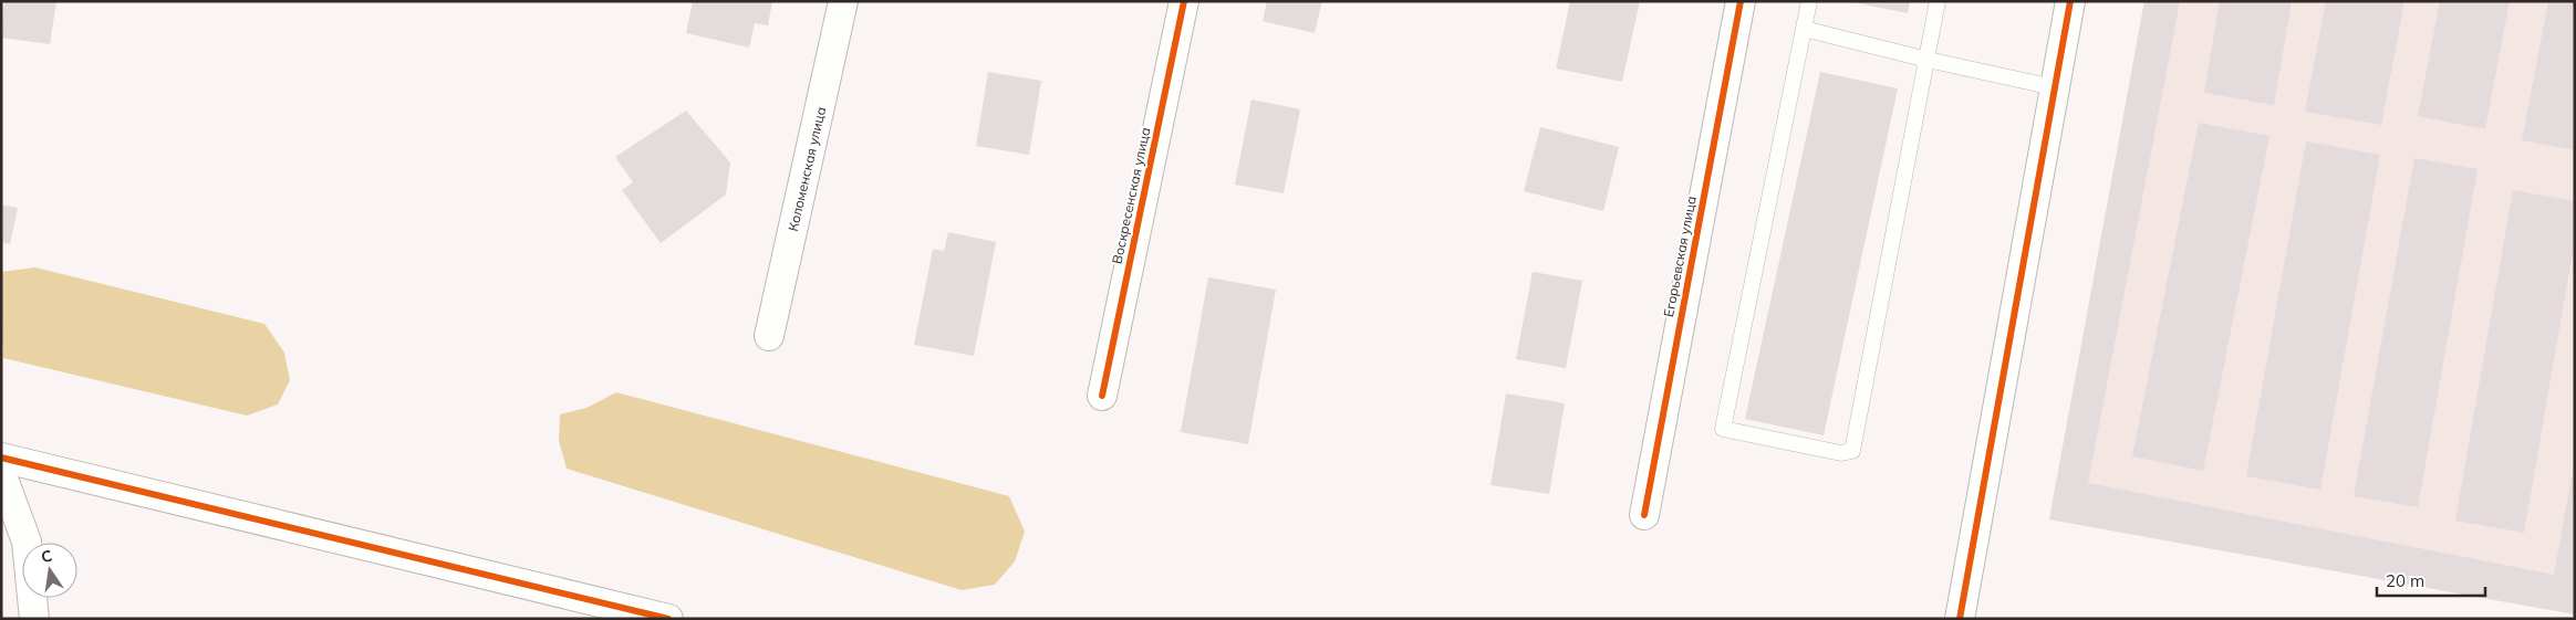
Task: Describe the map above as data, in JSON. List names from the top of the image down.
{
  "streets": {
    "street": ["Коломенская улица", "Воскресенская улица", "Егорьевская улица"]
  },
  "scale_bar": "20 m",
  "north": "top"
}
